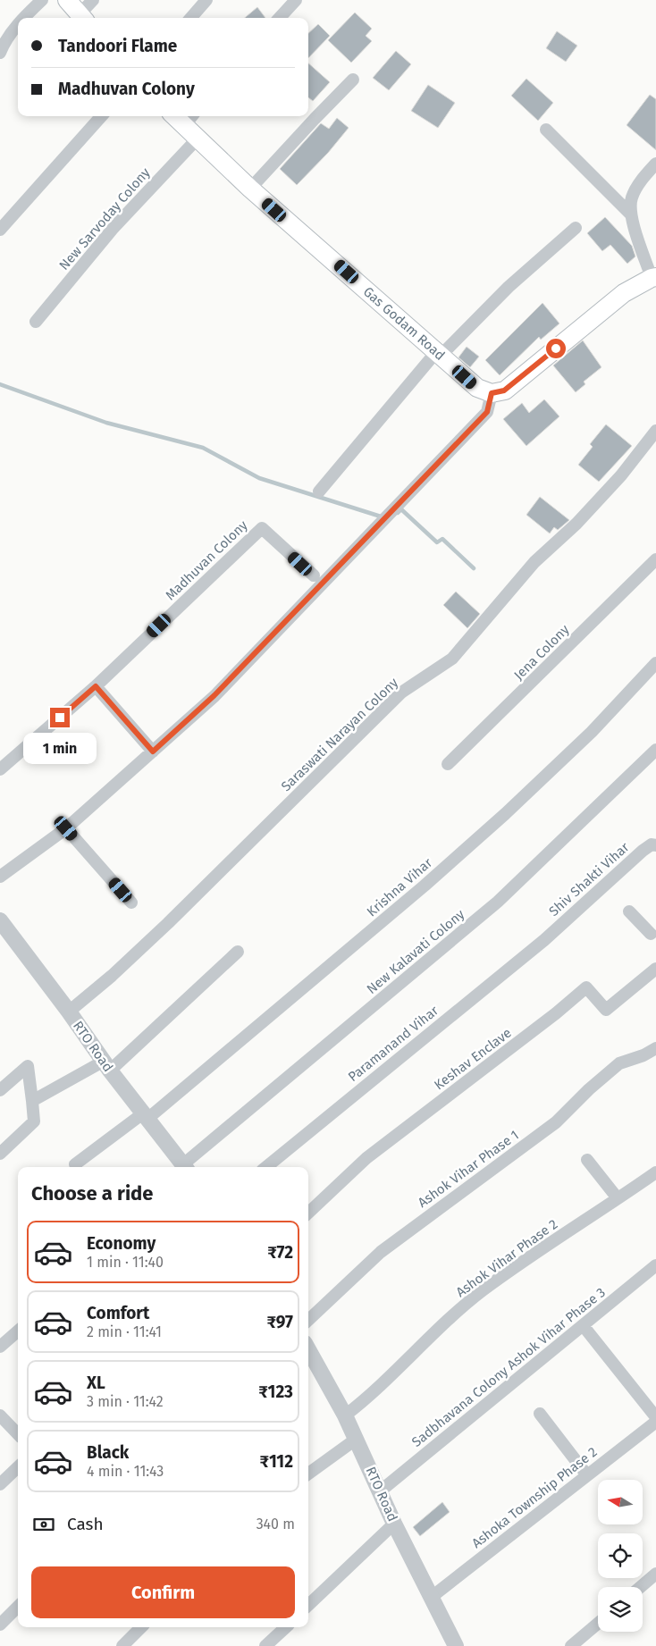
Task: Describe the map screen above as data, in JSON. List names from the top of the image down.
{
  "streets": {
    "main road": ["Gas Godam Road"],
    "street": [
      "New Sarvoday Colony",
      "Madhuvan Colony",
      "Jena Colony",
      "Saraswati Narayan Colony",
      "Shiv Shakti Vihar",
      "Krishna Vihar",
      "New Kalavati Colony",
      "Paramanand Vihar",
      "RTO Road",
      "Keshav Enclave",
      "Ashok Vihar Phase 1",
      "Ashok Vihar Phase 2",
      "Sadbhavana Colony Ashok Vihar Phase 3",
      "Ashoka Township Phase 2"
    ]
  },
  "crossings": [
    ["New Sarvoday Colony", "Gas Godam Road"],
    ["Saraswati Narayan Colony", "RTO Road"],
    ["Shiv Shakti Vihar", "Paramanand Vihar"],
    ["Krishna Vihar", "RTO Road"],
    ["RTO Road", "Ashok Vihar Phase 2"],
    ["RTO Road", "Sadbhavana Colony Ashok Vihar Phase 3"],
    ["RTO Road", "Ashoka Township Phase 2"]
  ],
  "north": "left",
  "page": {
    "banner": ["Tandoori Flame", "Madhuvan Colony"],
    "bubble": "1 min",
    "heading": "Choose a ride",
    "list": [
      {
        "name": "Economy",
        "note": "1 min · 11:40",
        "value": "₹72"
      },
      {
        "name": "Comfort",
        "note": "2 min · 11:41",
        "value": "₹97"
      },
      {
        "name": "XL",
        "note": "3 min · 11:42",
        "value": "₹123"
      },
      {
        "name": "Black",
        "note": "4 min · 11:43",
        "value": "₹112"
      }
    ],
    "pay": ["Cash", "340 m"],
    "buttons": "Confirm"
  }
}
